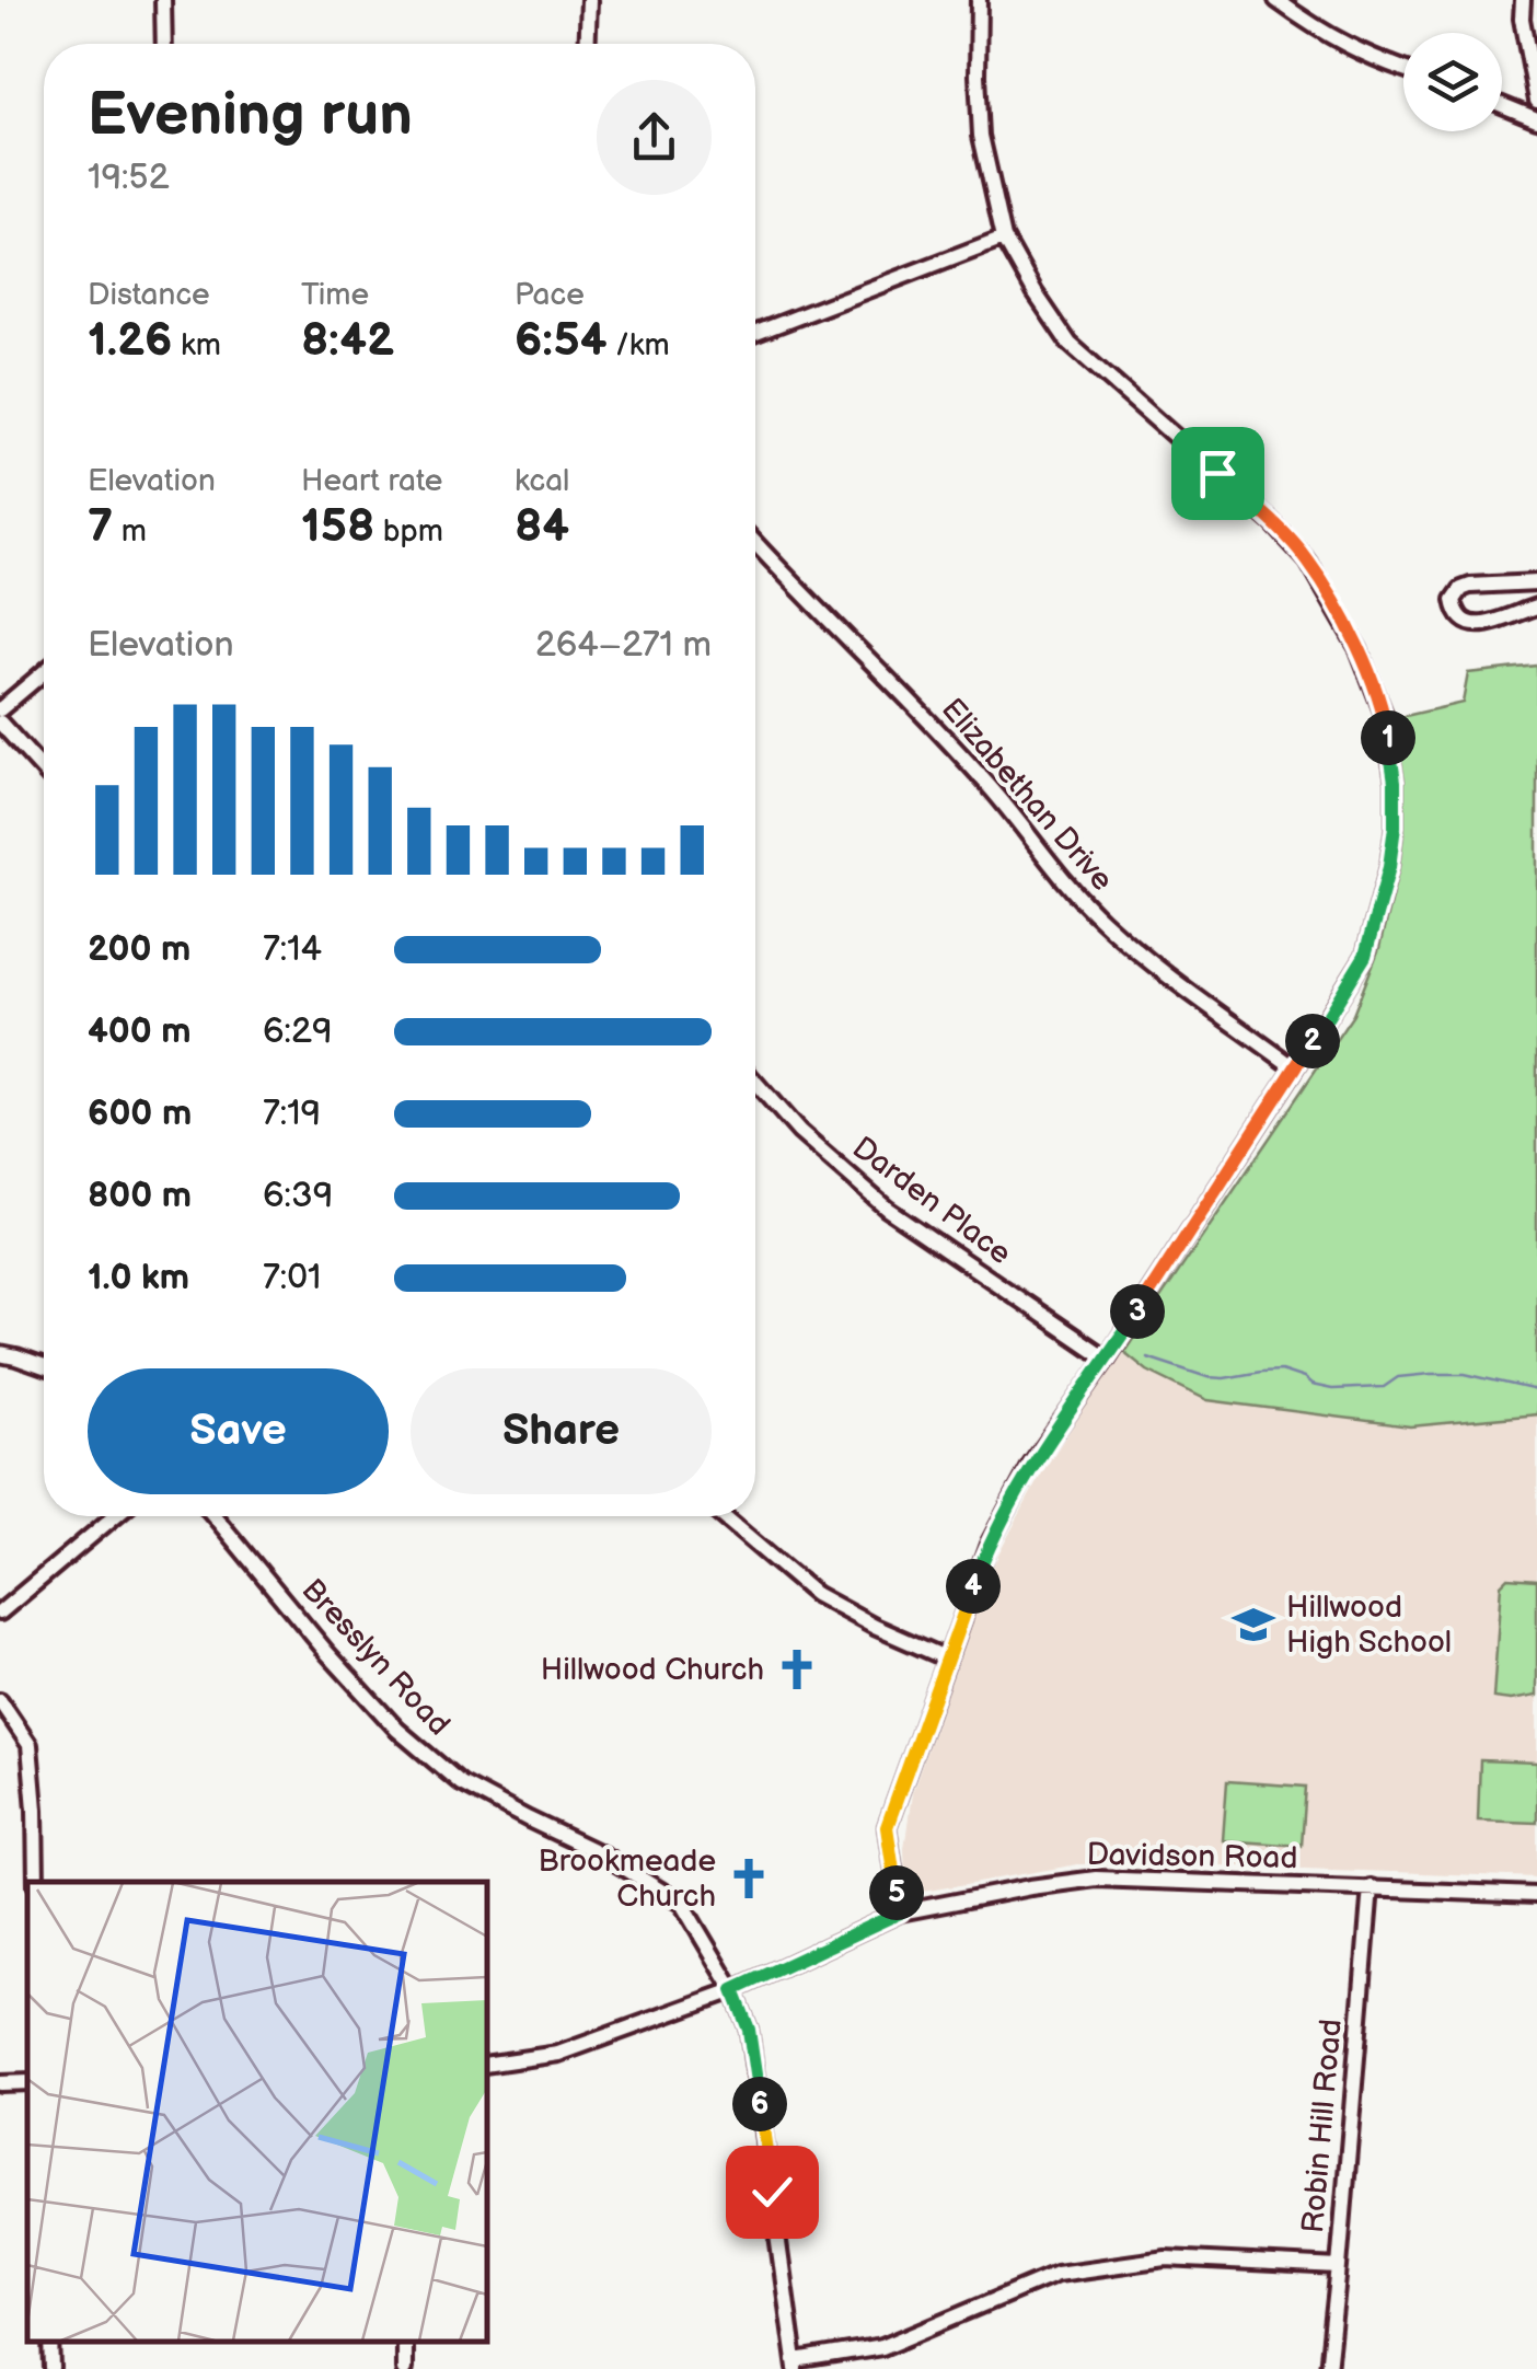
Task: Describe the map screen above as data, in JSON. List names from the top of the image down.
{
  "streets": {
    "street": [
      "Elizabethan Drive",
      "Darden Place",
      "Bresslyn Road",
      "Davidson Road",
      "Robin Hill Road"
    ]
  },
  "crossings": [
    ["Bresslyn Road", "Davidson Road"],
    ["Davidson Road", "Robin Hill Road"]
  ],
  "places": {
    "school or university": ["Hillwood High School"],
    "church": ["Hillwood Church", "Brookmeade Church"]
  },
  "page": {
    "heading": ["Evening run", "19:52"],
    "stats": [
      ["Distance", "1.26 km"],
      ["Time", "8:42"],
      ["Pace", "6:54 /km"],
      ["Elevation", "7 m"],
      ["Heart rate", "158 bpm"],
      ["kcal", "84"]
    ],
    "chart": ["Elevation", "264–271 m"],
    "pins": [
      "1",
      "2",
      "3",
      "4",
      "5",
      "6"
    ],
    "list": [
      {
        "name": "200 m",
        "note": "7:14"
      },
      {
        "name": "400 m",
        "note": "6:29"
      },
      {
        "name": "600 m",
        "note": "7:19"
      },
      {
        "name": "800 m",
        "note": "6:39"
      },
      {
        "name": "1.0 km",
        "note": "7:01"
      }
    ],
    "buttons": ["Save", "Share"]
  }
}
